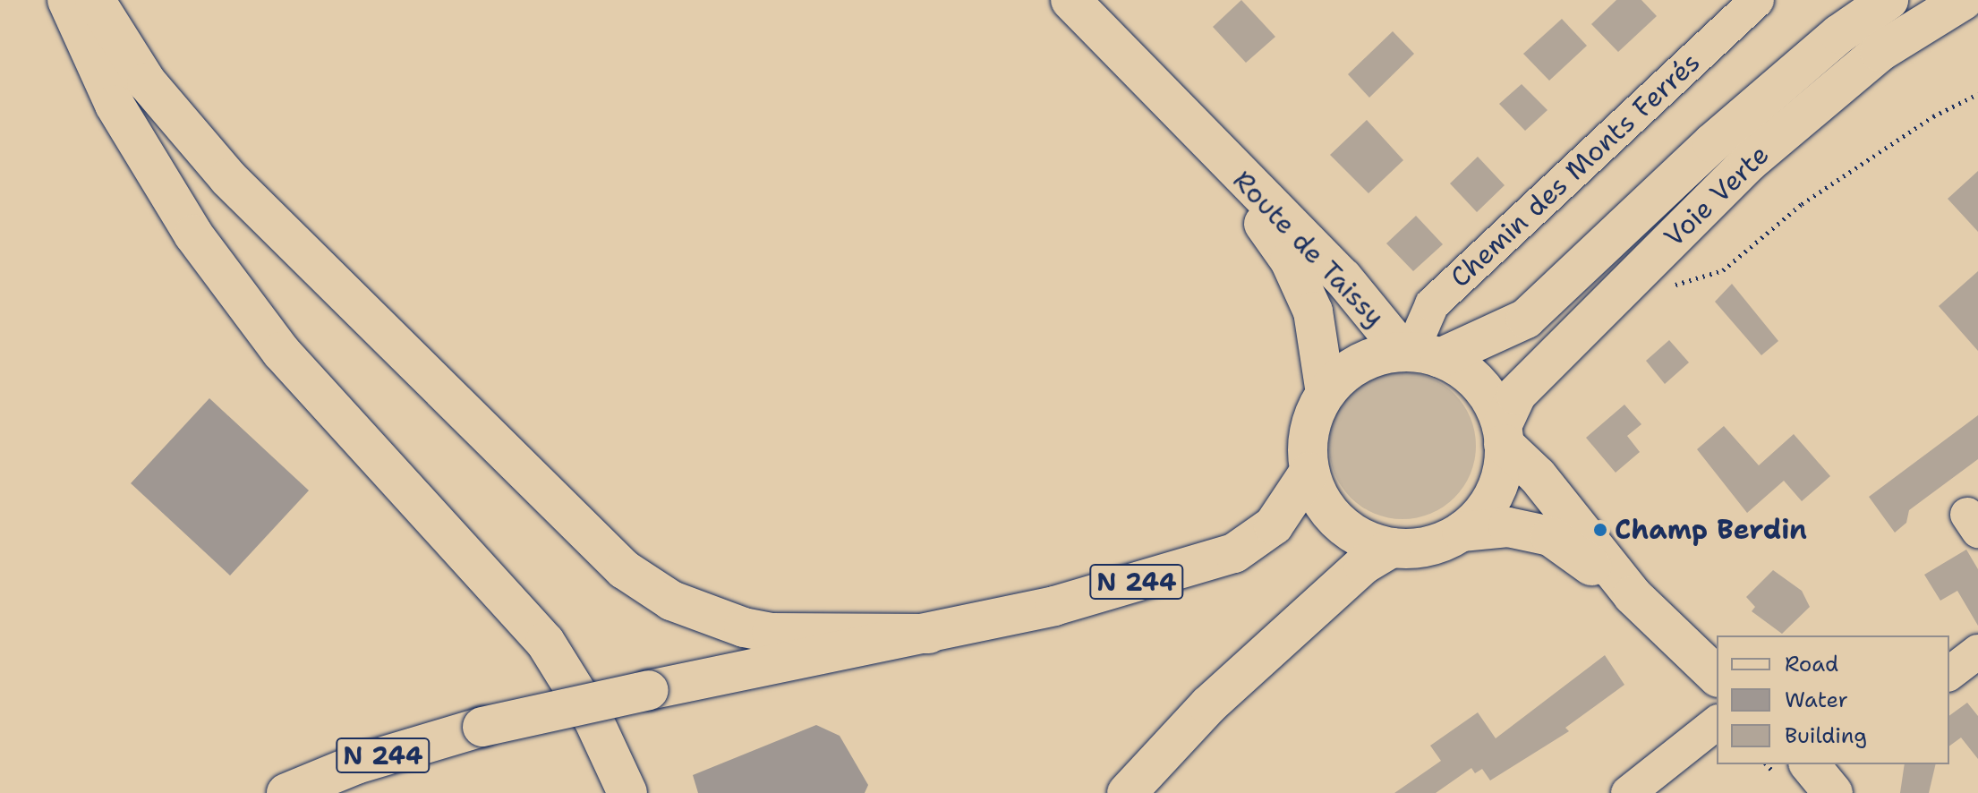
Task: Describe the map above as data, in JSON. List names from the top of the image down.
{
  "streets": {
    "main road": ["Voie Verte", "Route de Taissy", "N 244"],
    "street": ["Chemin des Monts Ferrés"]
  },
  "crossings": [
    ["Chemin des Monts Ferrés", "Voie Verte"],
    ["Chemin des Monts Ferrés", "Route de Taissy"],
    ["Chemin des Monts Ferrés", "N 244"],
    ["Voie Verte", "Route de Taissy"],
    ["Voie Verte", "N 244"],
    ["Route de Taissy", "N 244"]
  ],
  "places": ["Champ Berdin"],
  "legend": ["Road", "Water", "Building"]
}
